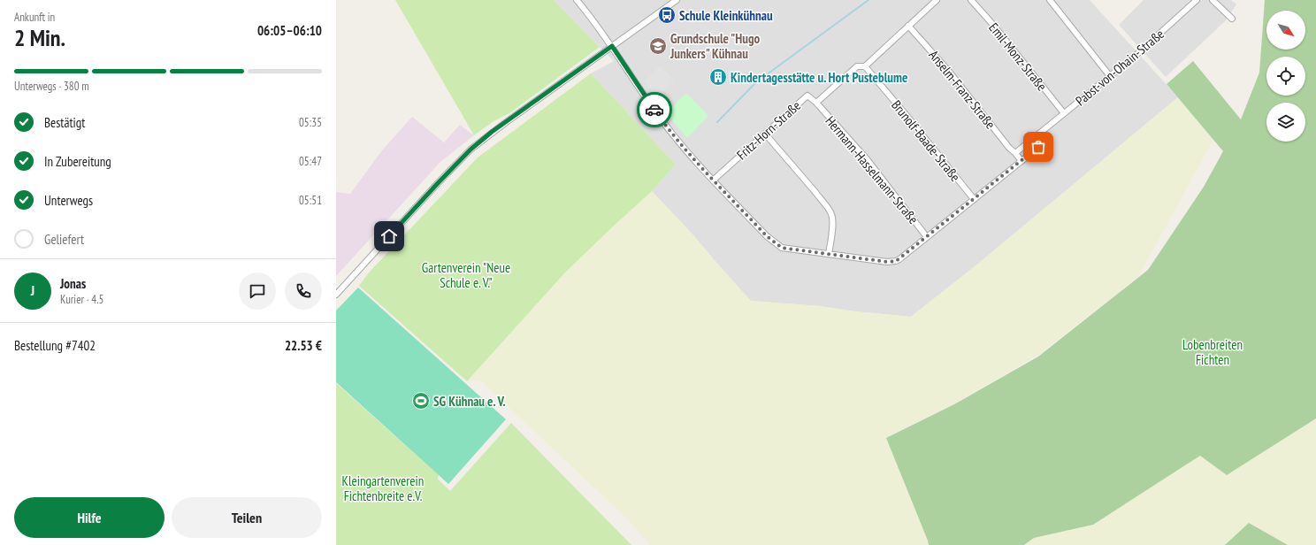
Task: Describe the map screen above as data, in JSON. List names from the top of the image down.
{
  "streets": {
    "street": [
      "Emil-Monz-Straße",
      "Pabst-von-Ohain-Straße",
      "Anselm-Franz-Straße",
      "Fritz-Horn-Straße",
      "Brunolf-Baade-Straße",
      "Hermann-Hasselmann-Straße"
    ]
  },
  "crossings": [
    ["Emil-Monz-Straße", "Pabst-von-Ohain-Straße"],
    ["Pabst-von-Ohain-Straße", "Anselm-Franz-Straße"],
    ["Anselm-Franz-Straße", "Fritz-Horn-Straße"],
    ["Fritz-Horn-Straße", "Brunolf-Baade-Straße"],
    ["Fritz-Horn-Straße", "Hermann-Hasselmann-Straße"]
  ],
  "parks": ["Gartenverein \"Neue Schule e. V.\"", "Lobenbreiten Fichten", "Kleingartenverein Fichtenbreite e.V."],
  "places": {
    "bus stop": ["Schule Kleinkühnau"],
    "school or university": ["Grundschule \"Hugo Junkers\" Kühnau"],
    "building": ["Kindertagesstätte u. Hort Pusteblume"],
    "sports": ["SG Kühnau e. V."]
  },
  "north": "bottom right",
  "page": {
    "heading": ["2 Min.", "Ankunft in", "06:05–06:10"],
    "panel": [
      "Jonas",
      "Kurier · 4.5",
      "Bestellung #7402",
      "22.53 €"
    ],
    "bar": "Unterwegs · 380 m",
    "list": [
      ["Bestätigt", "05:35"],
      ["In Zubereitung", "05:47"],
      ["Unterwegs", "05:51"],
      "Geliefert"
    ],
    "round": "J",
    "buttons": ["Hilfe", "Teilen"]
  }
}
